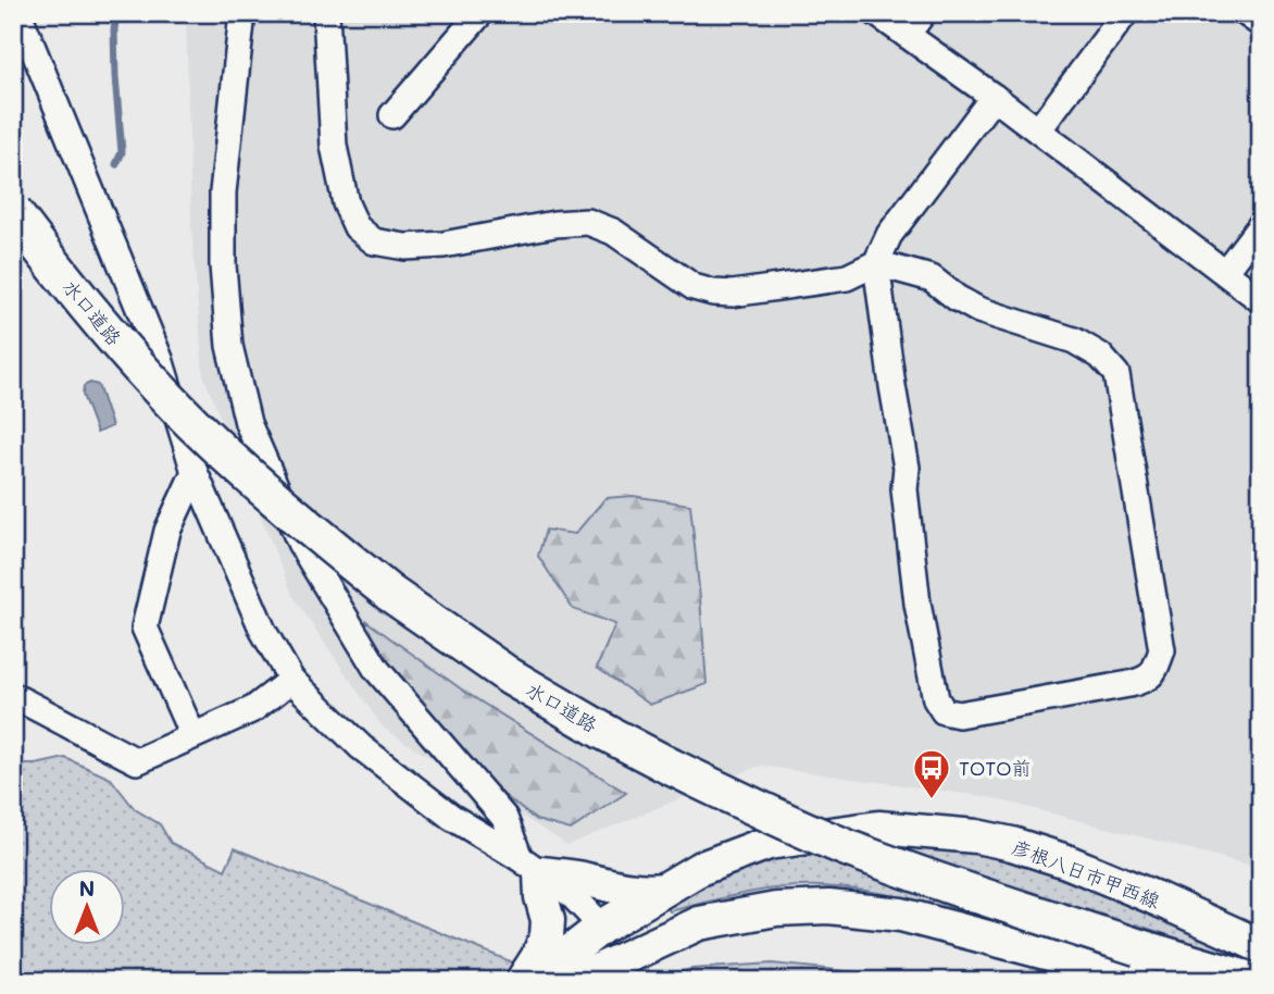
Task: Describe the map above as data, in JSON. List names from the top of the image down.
{
  "streets": {
    "highway": ["水口道路"],
    "main road": ["彦根八日市甲西線"]
  },
  "places": {
    "bus stop": ["TOTO前"]
  },
  "north": "top"
}
